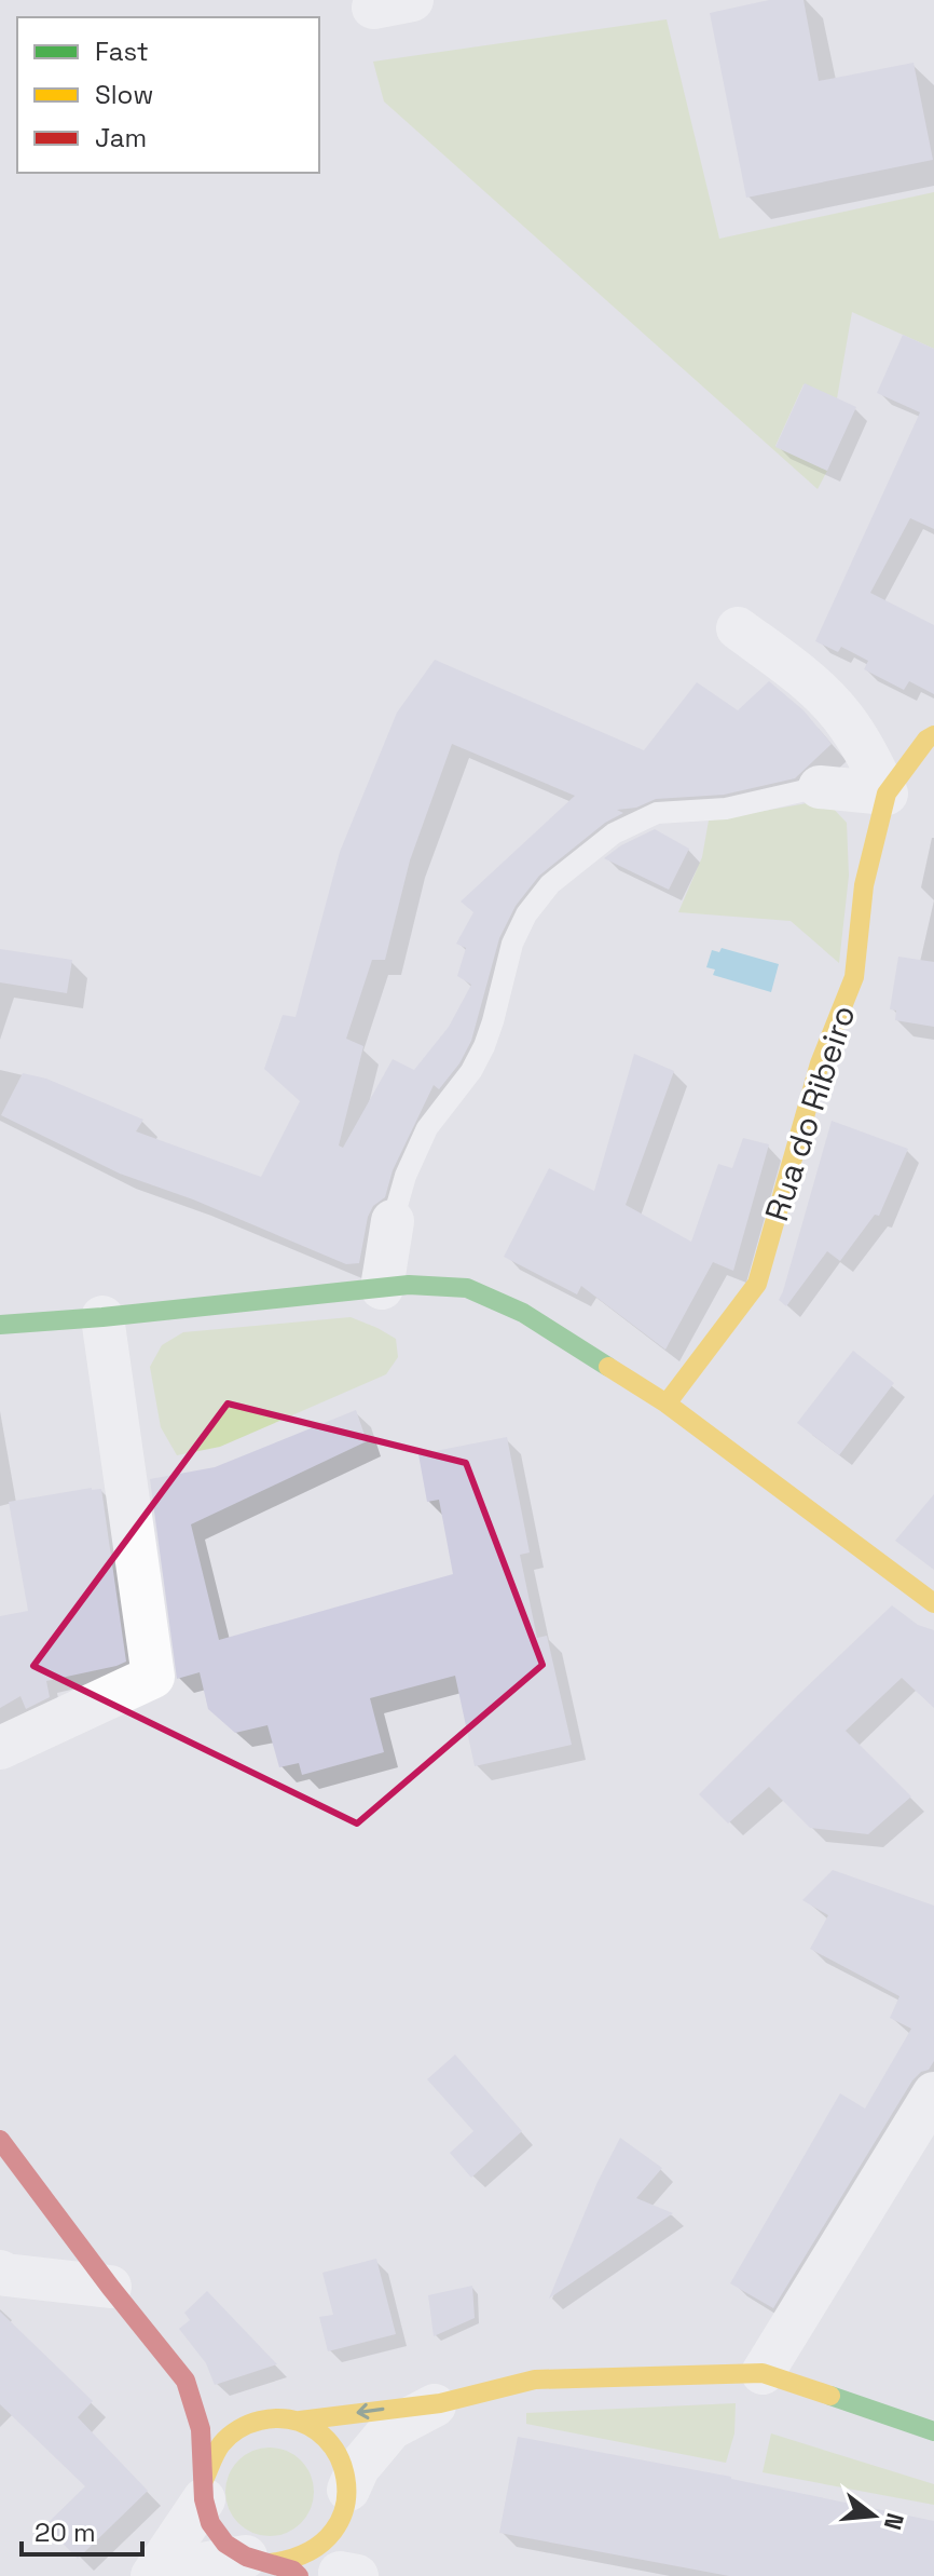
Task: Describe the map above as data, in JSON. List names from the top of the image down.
{
  "streets": {
    "street": ["Rua do Ribeiro"]
  },
  "legend": ["Fast", "Slow", "Jam"],
  "scale_bar": "20 m",
  "north": "right"
}
